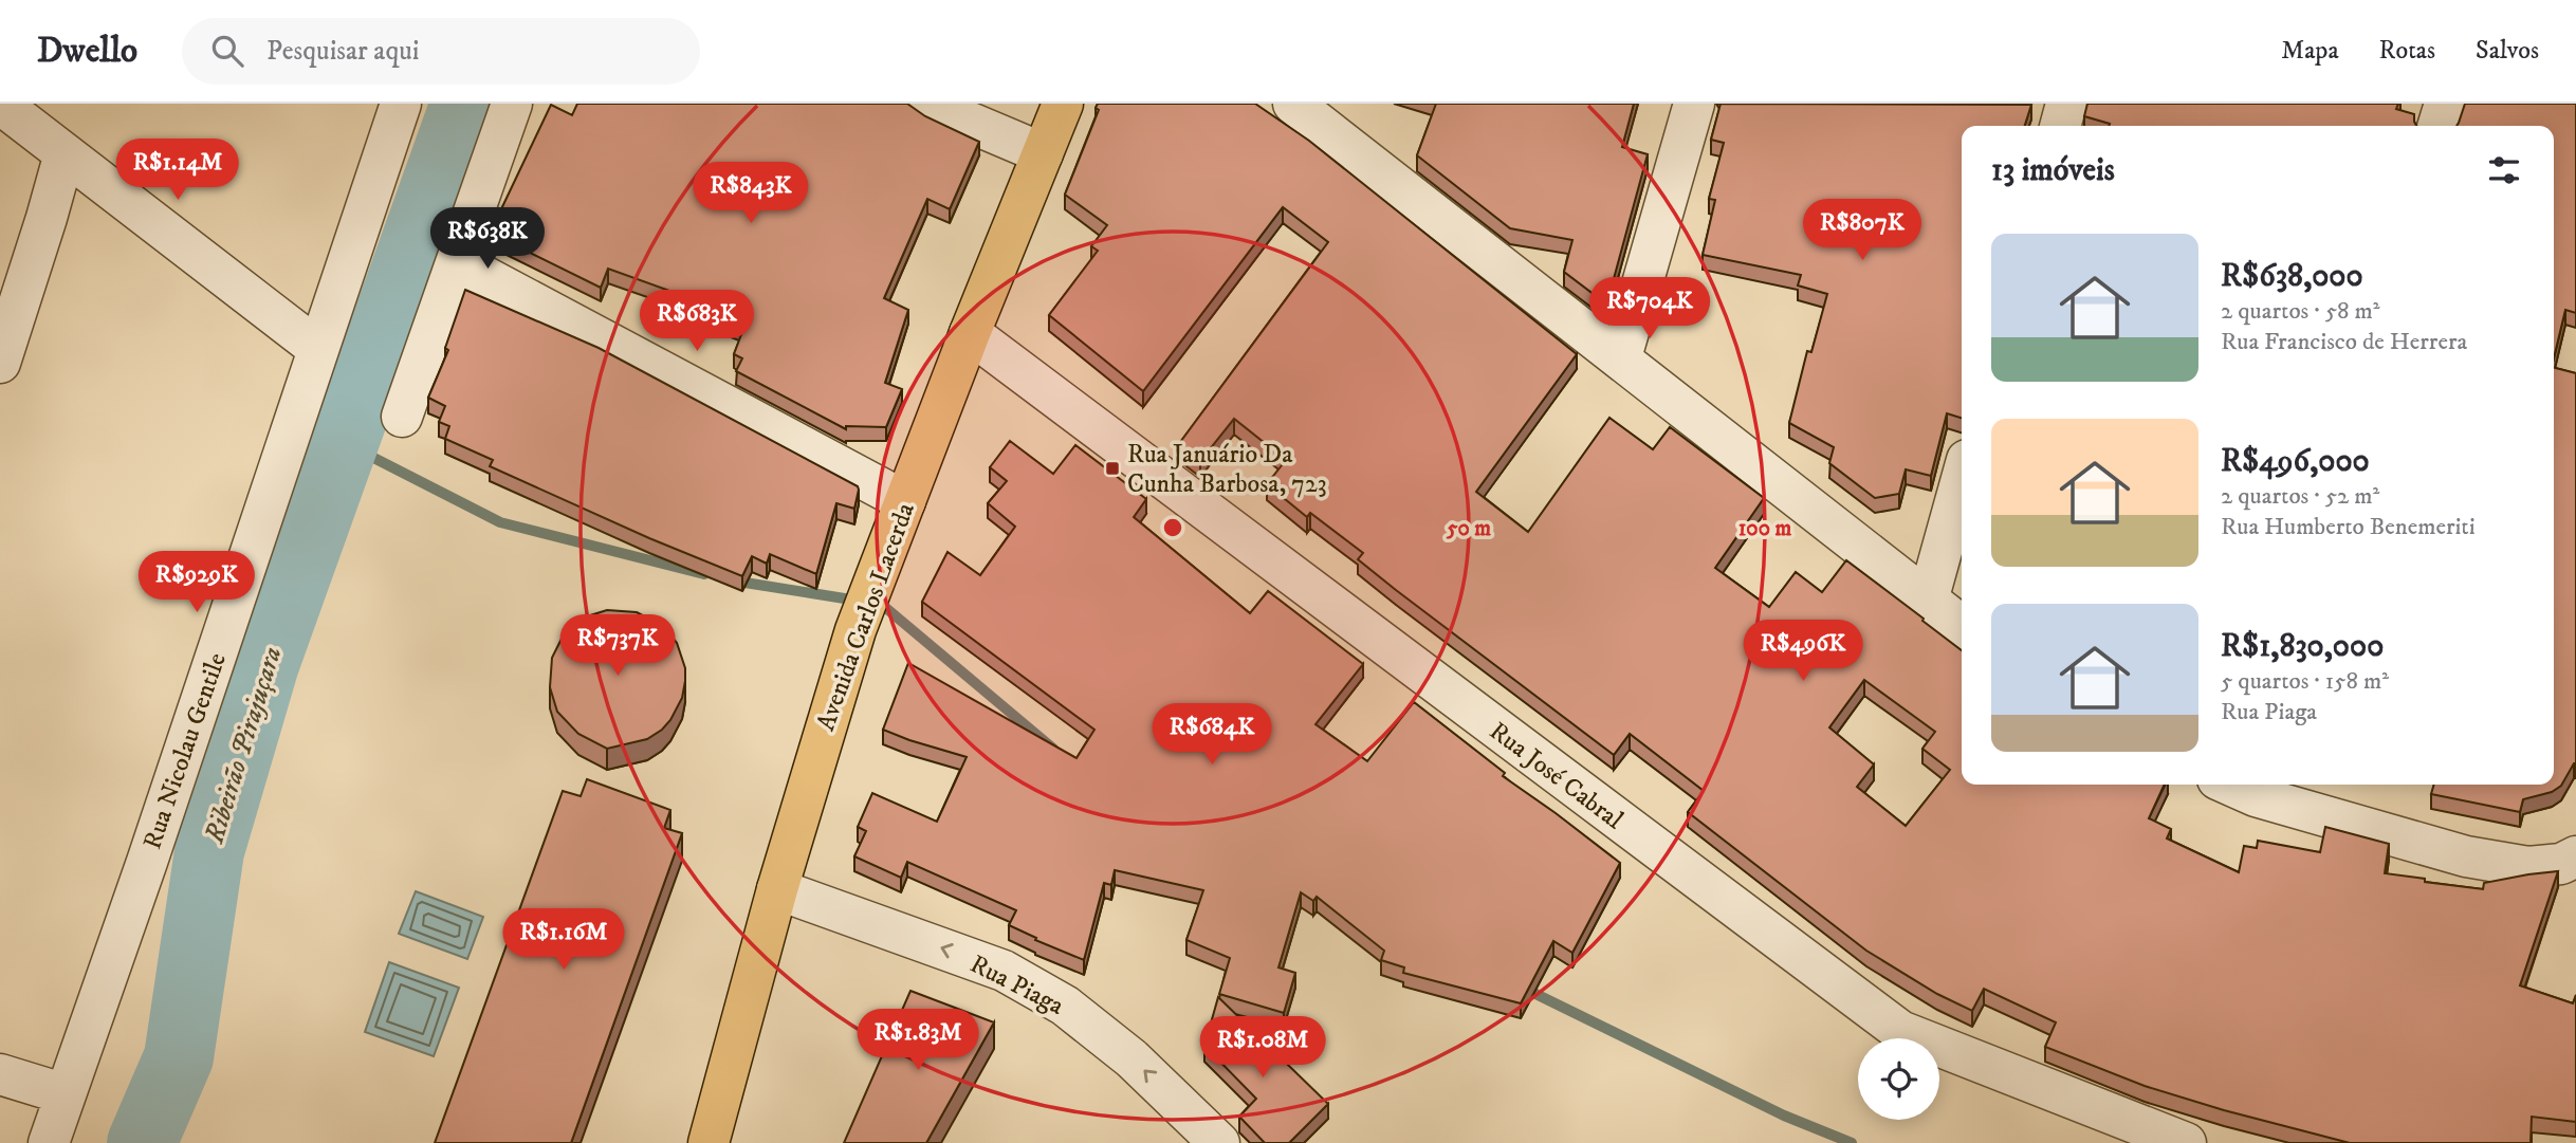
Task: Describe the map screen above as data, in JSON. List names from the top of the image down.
{
  "streets": {
    "main road": ["Avenida Carlos Lacerda"],
    "street": ["Rua Nicolau Gentile", "Rua José Cabral", "Rua Piaga"]
  },
  "crossings": [
    ["Avenida Carlos Lacerda", "Rua José Cabral"],
    ["Avenida Carlos Lacerda", "Rua Piaga"]
  ],
  "one_way": ["Rua Piaga"],
  "water": ["Ribeirão Pirajuçara"],
  "places": {
    "transit": ["Rua Januário Da Cunha Barbosa, 723"]
  },
  "page": {
    "header": "Dwello",
    "search": "Pesquisar aqui",
    "nav": ["Mapa", "Rotas", "Salvos"],
    "heading": "13 imóveis",
    "price": [
      "R$1.14M",
      "R$843K",
      "R$807K",
      "R$638K",
      "R$704K",
      "R$683K",
      "R$929K",
      "R$737K",
      "R$496K",
      "R$684K",
      "R$1.16M",
      "R$1.83M",
      "R$1.08M"
    ],
    "list": [
      {
        "name": "R$638,000",
        "note": "2 quartos · 58 m² · Rua Francisco de Herrera"
      },
      {
        "name": "R$496,000",
        "note": "2 quartos · 52 m² · Rua Humberto Benemeriti"
      },
      {
        "name": "R$1,830,000",
        "note": "5 quartos · 158 m² · Rua Piaga"
      }
    ]
  },
  "rings": ["50 m", "100 m"]
}
